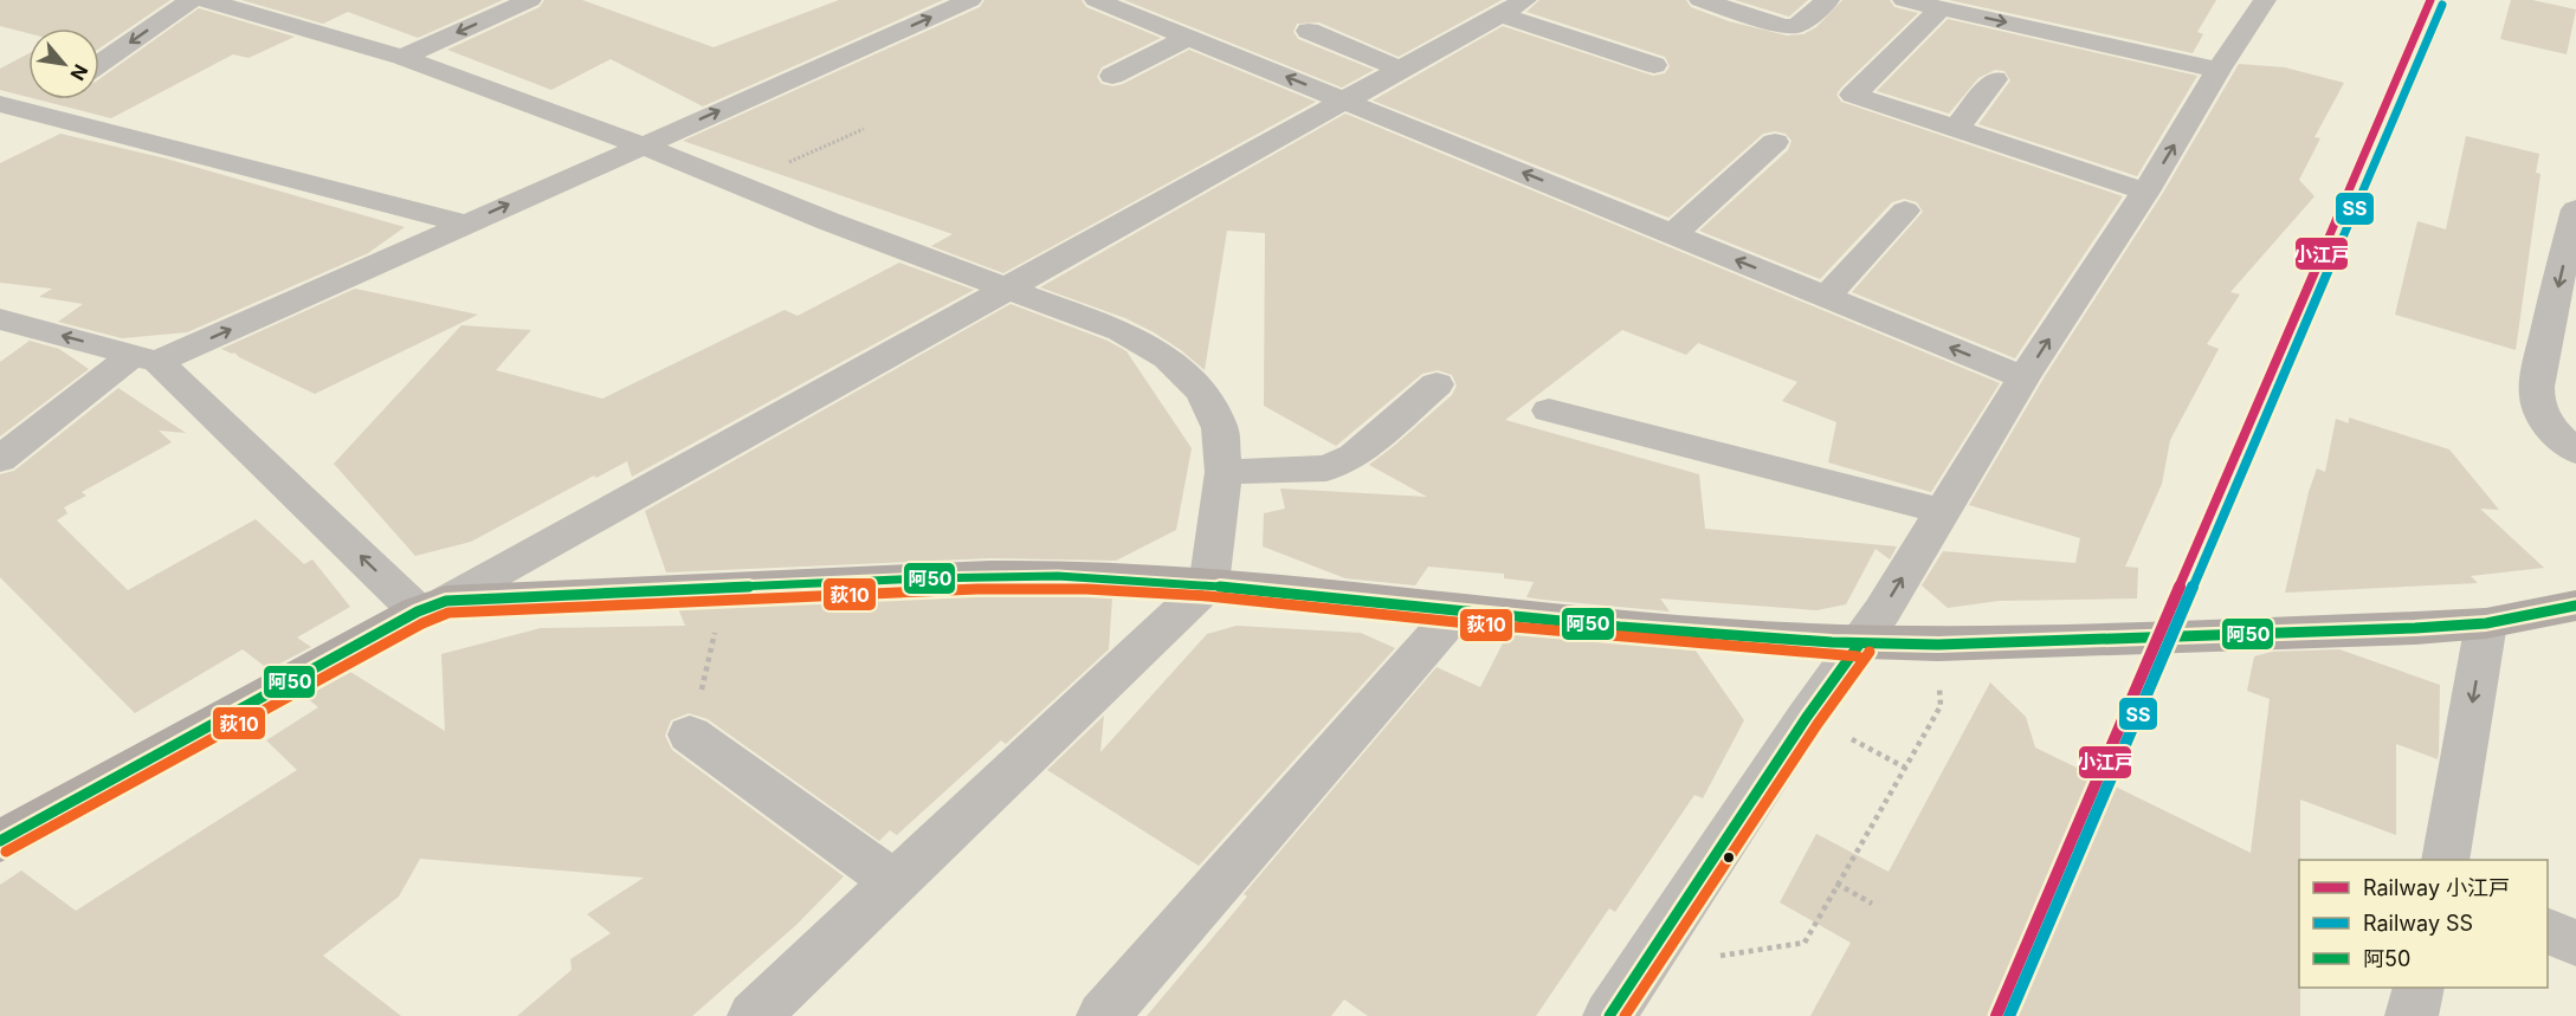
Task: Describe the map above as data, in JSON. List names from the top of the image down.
{
  "lines": [
    "rail line 小江戸",
    "rail line SS",
    "transit line 阿50",
    "transit line 荻10"
  ],
  "legend": ["Railway 小江戸", "Railway SS", "阿50"],
  "north": "bottom right"
}
